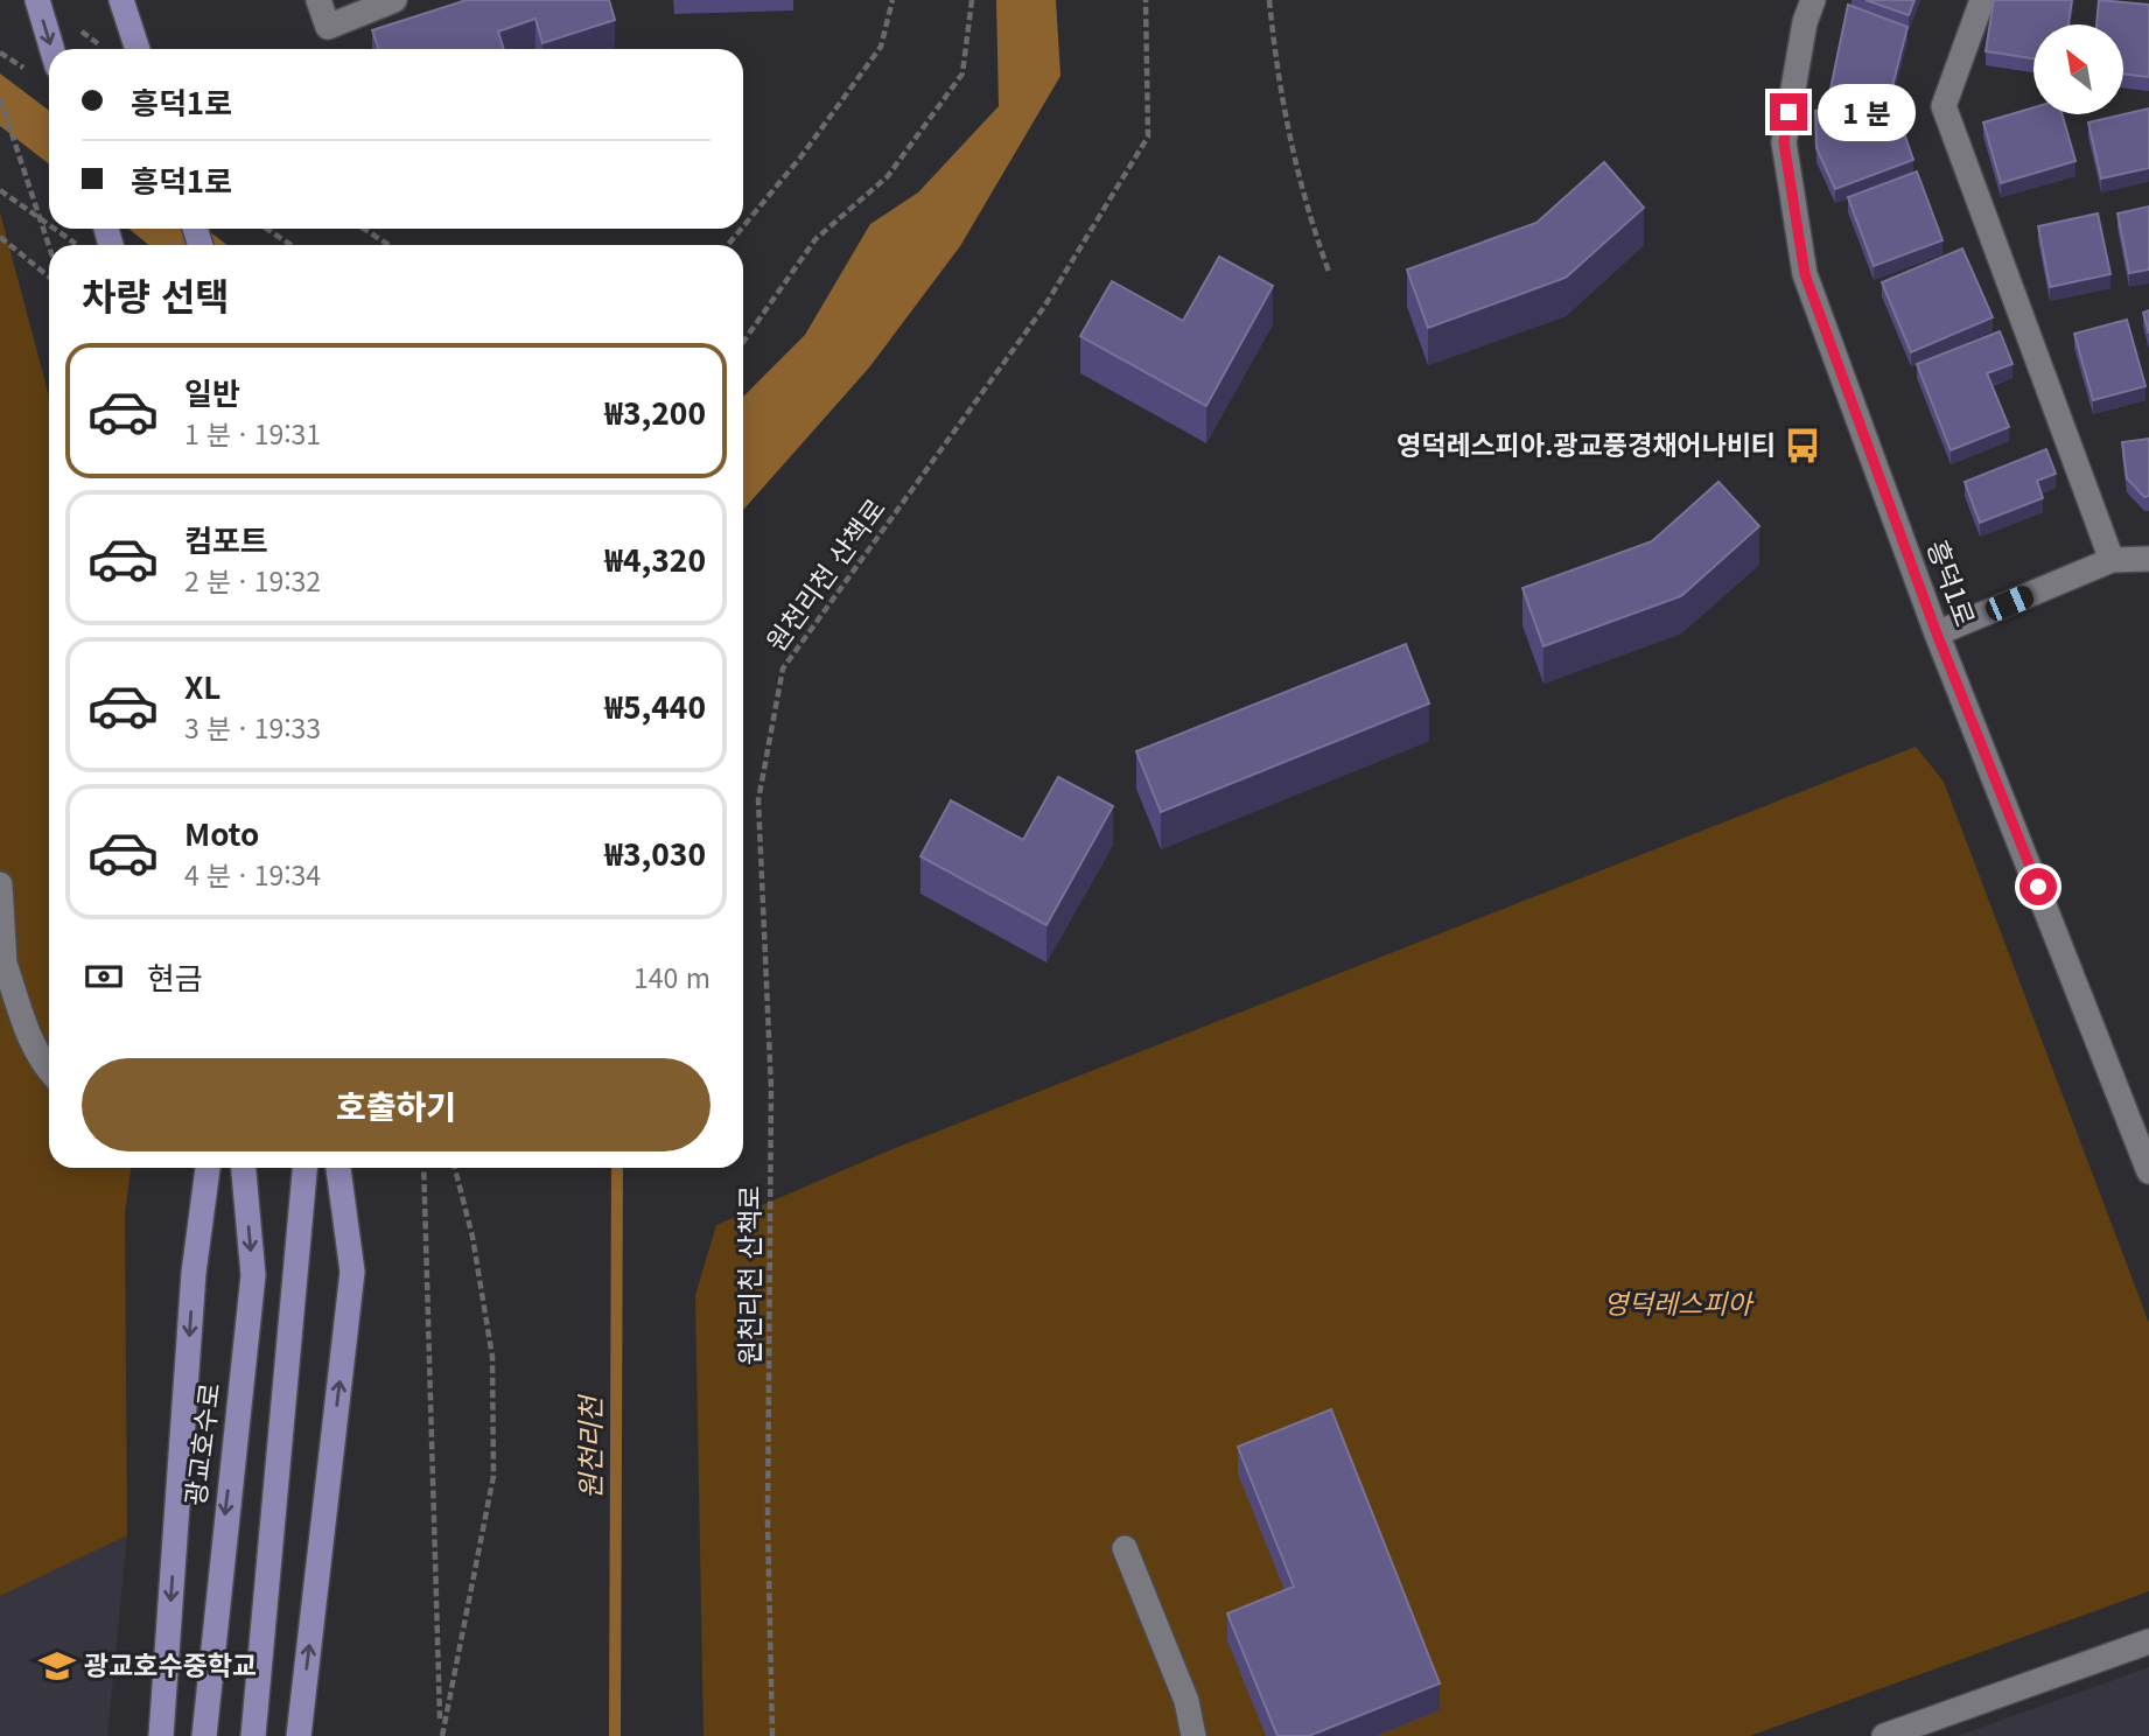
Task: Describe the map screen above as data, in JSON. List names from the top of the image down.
{
  "streets": {
    "main road": ["광교호수로"],
    "street": ["흥덕1로"],
    "path": ["원천리천 산책로"]
  },
  "water": ["원천리천"],
  "parks": ["영덕레스피아"],
  "places": {
    "bus stop": ["영덕레스피아.광교풍경채어나비티"],
    "school or university": ["광교호수중학교"]
  },
  "north": "top left",
  "page": {
    "banner": ["흥덕1로", "흥덕1로"],
    "bubble": "1 분",
    "heading": "차량 선택",
    "list": [
      {
        "name": "일반",
        "note": "1 분 · 19:31",
        "value": "₩3,200"
      },
      {
        "name": "컴포트",
        "note": "2 분 · 19:32",
        "value": "₩4,320"
      },
      {
        "name": "XL",
        "note": "3 분 · 19:33",
        "value": "₩5,440"
      },
      {
        "name": "Moto",
        "note": "4 분 · 19:34",
        "value": "₩3,030"
      }
    ],
    "pay": ["현금", "140 m"],
    "buttons": "호출하기"
  }
}
